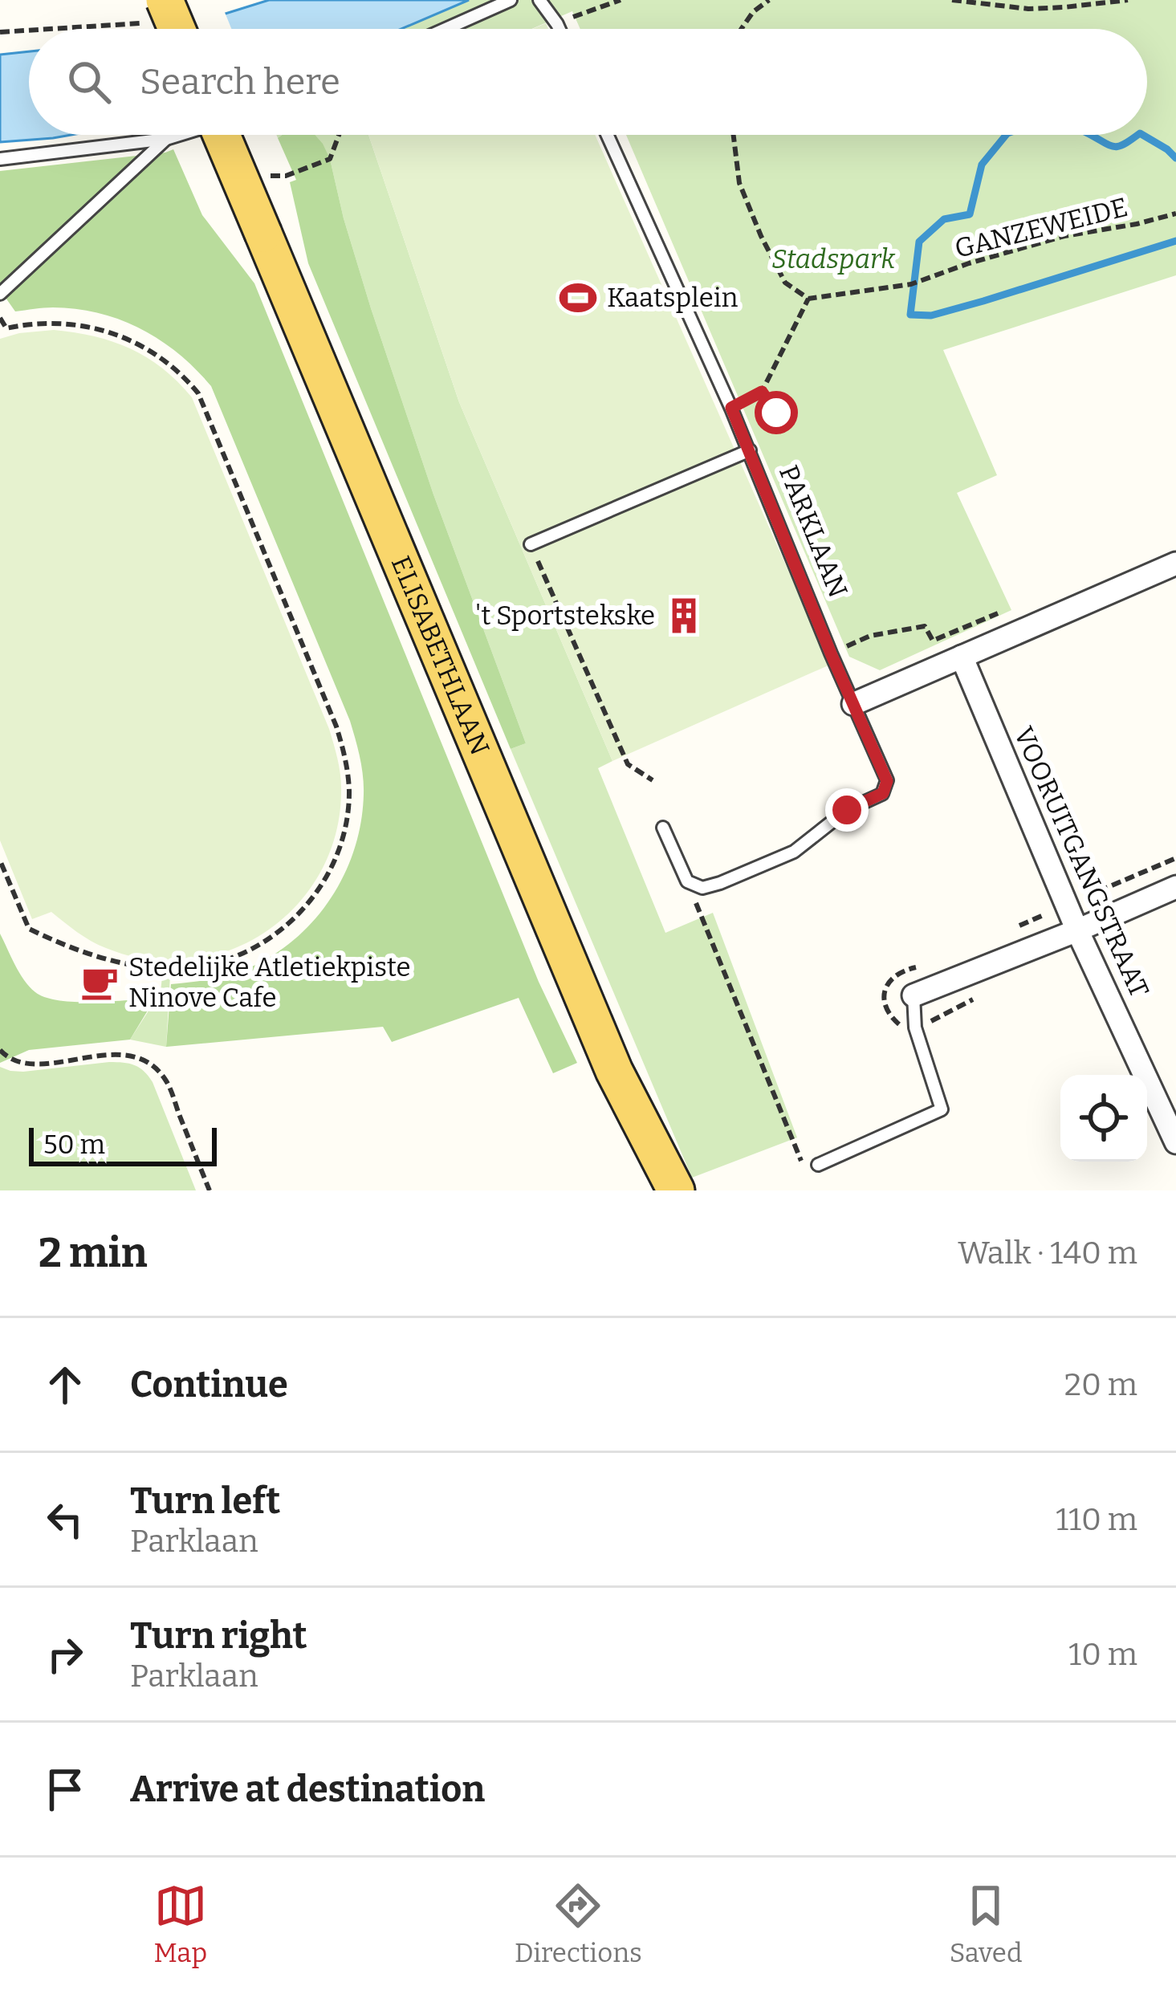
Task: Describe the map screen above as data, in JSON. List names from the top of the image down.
{
  "streets": {
    "main road": ["ELISABETHLAAN"],
    "street": ["VOORUITGANGSTRAAT"],
    "lane": ["PARKLAAN"],
    "path": ["GANZEWEIDE"]
  },
  "parks": ["Stadspark"],
  "places": {
    "sports": ["Kaatsplein"],
    "building": ["'t Sportstekske"],
    "cafe": ["Stedelijke Atletiekpiste Ninove Cafe"]
  },
  "scale_bar": "50 m",
  "page": {
    "search": "Search here",
    "scale": "50 m",
    "heading": ["2 min", "Walk · 140 m"],
    "list": [
      ["Continue", "20 m"],
      ["Turn left", "Parklaan", "110 m"],
      ["Turn right", "Parklaan", "10 m"],
      "Arrive at destination"
    ],
    "nav": ["Map", "Directions", "Saved"]
  }
}
